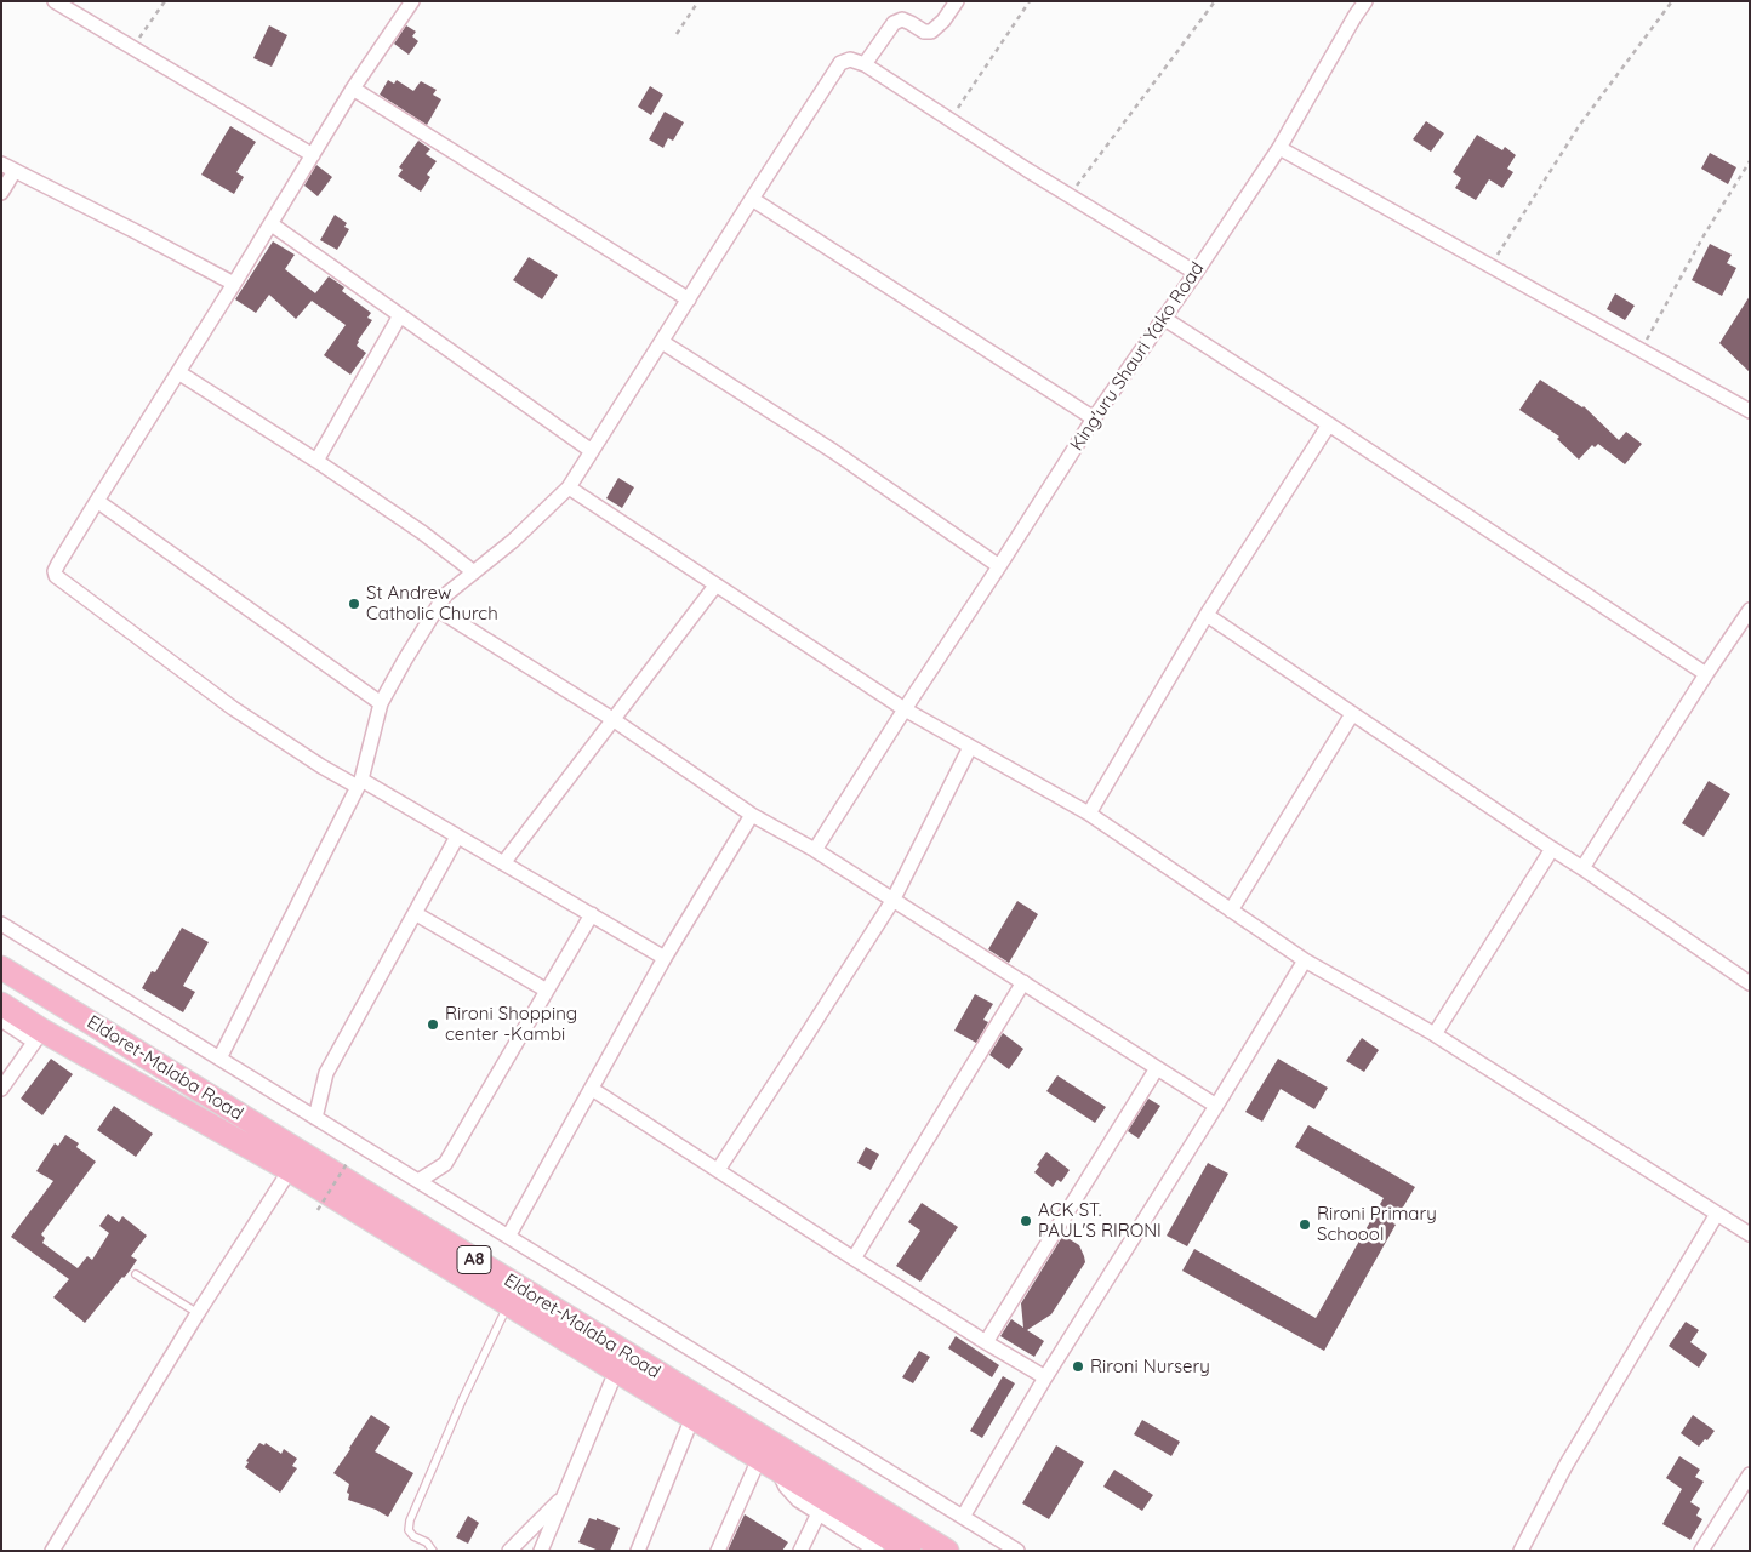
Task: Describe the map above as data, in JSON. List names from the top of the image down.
{
  "streets": {
    "highway": ["Eldoret-Malaba Road", "A8"],
    "street": ["King'uru Shauri Yako Road"]
  },
  "places": [
    "St Andrew Catholic Church",
    "Rironi Shopping center -Kambi",
    "ACK ST. PAUL'S RIRONI",
    "Rironi Primary Schoool",
    "Rironi Nursery"
  ]
}
